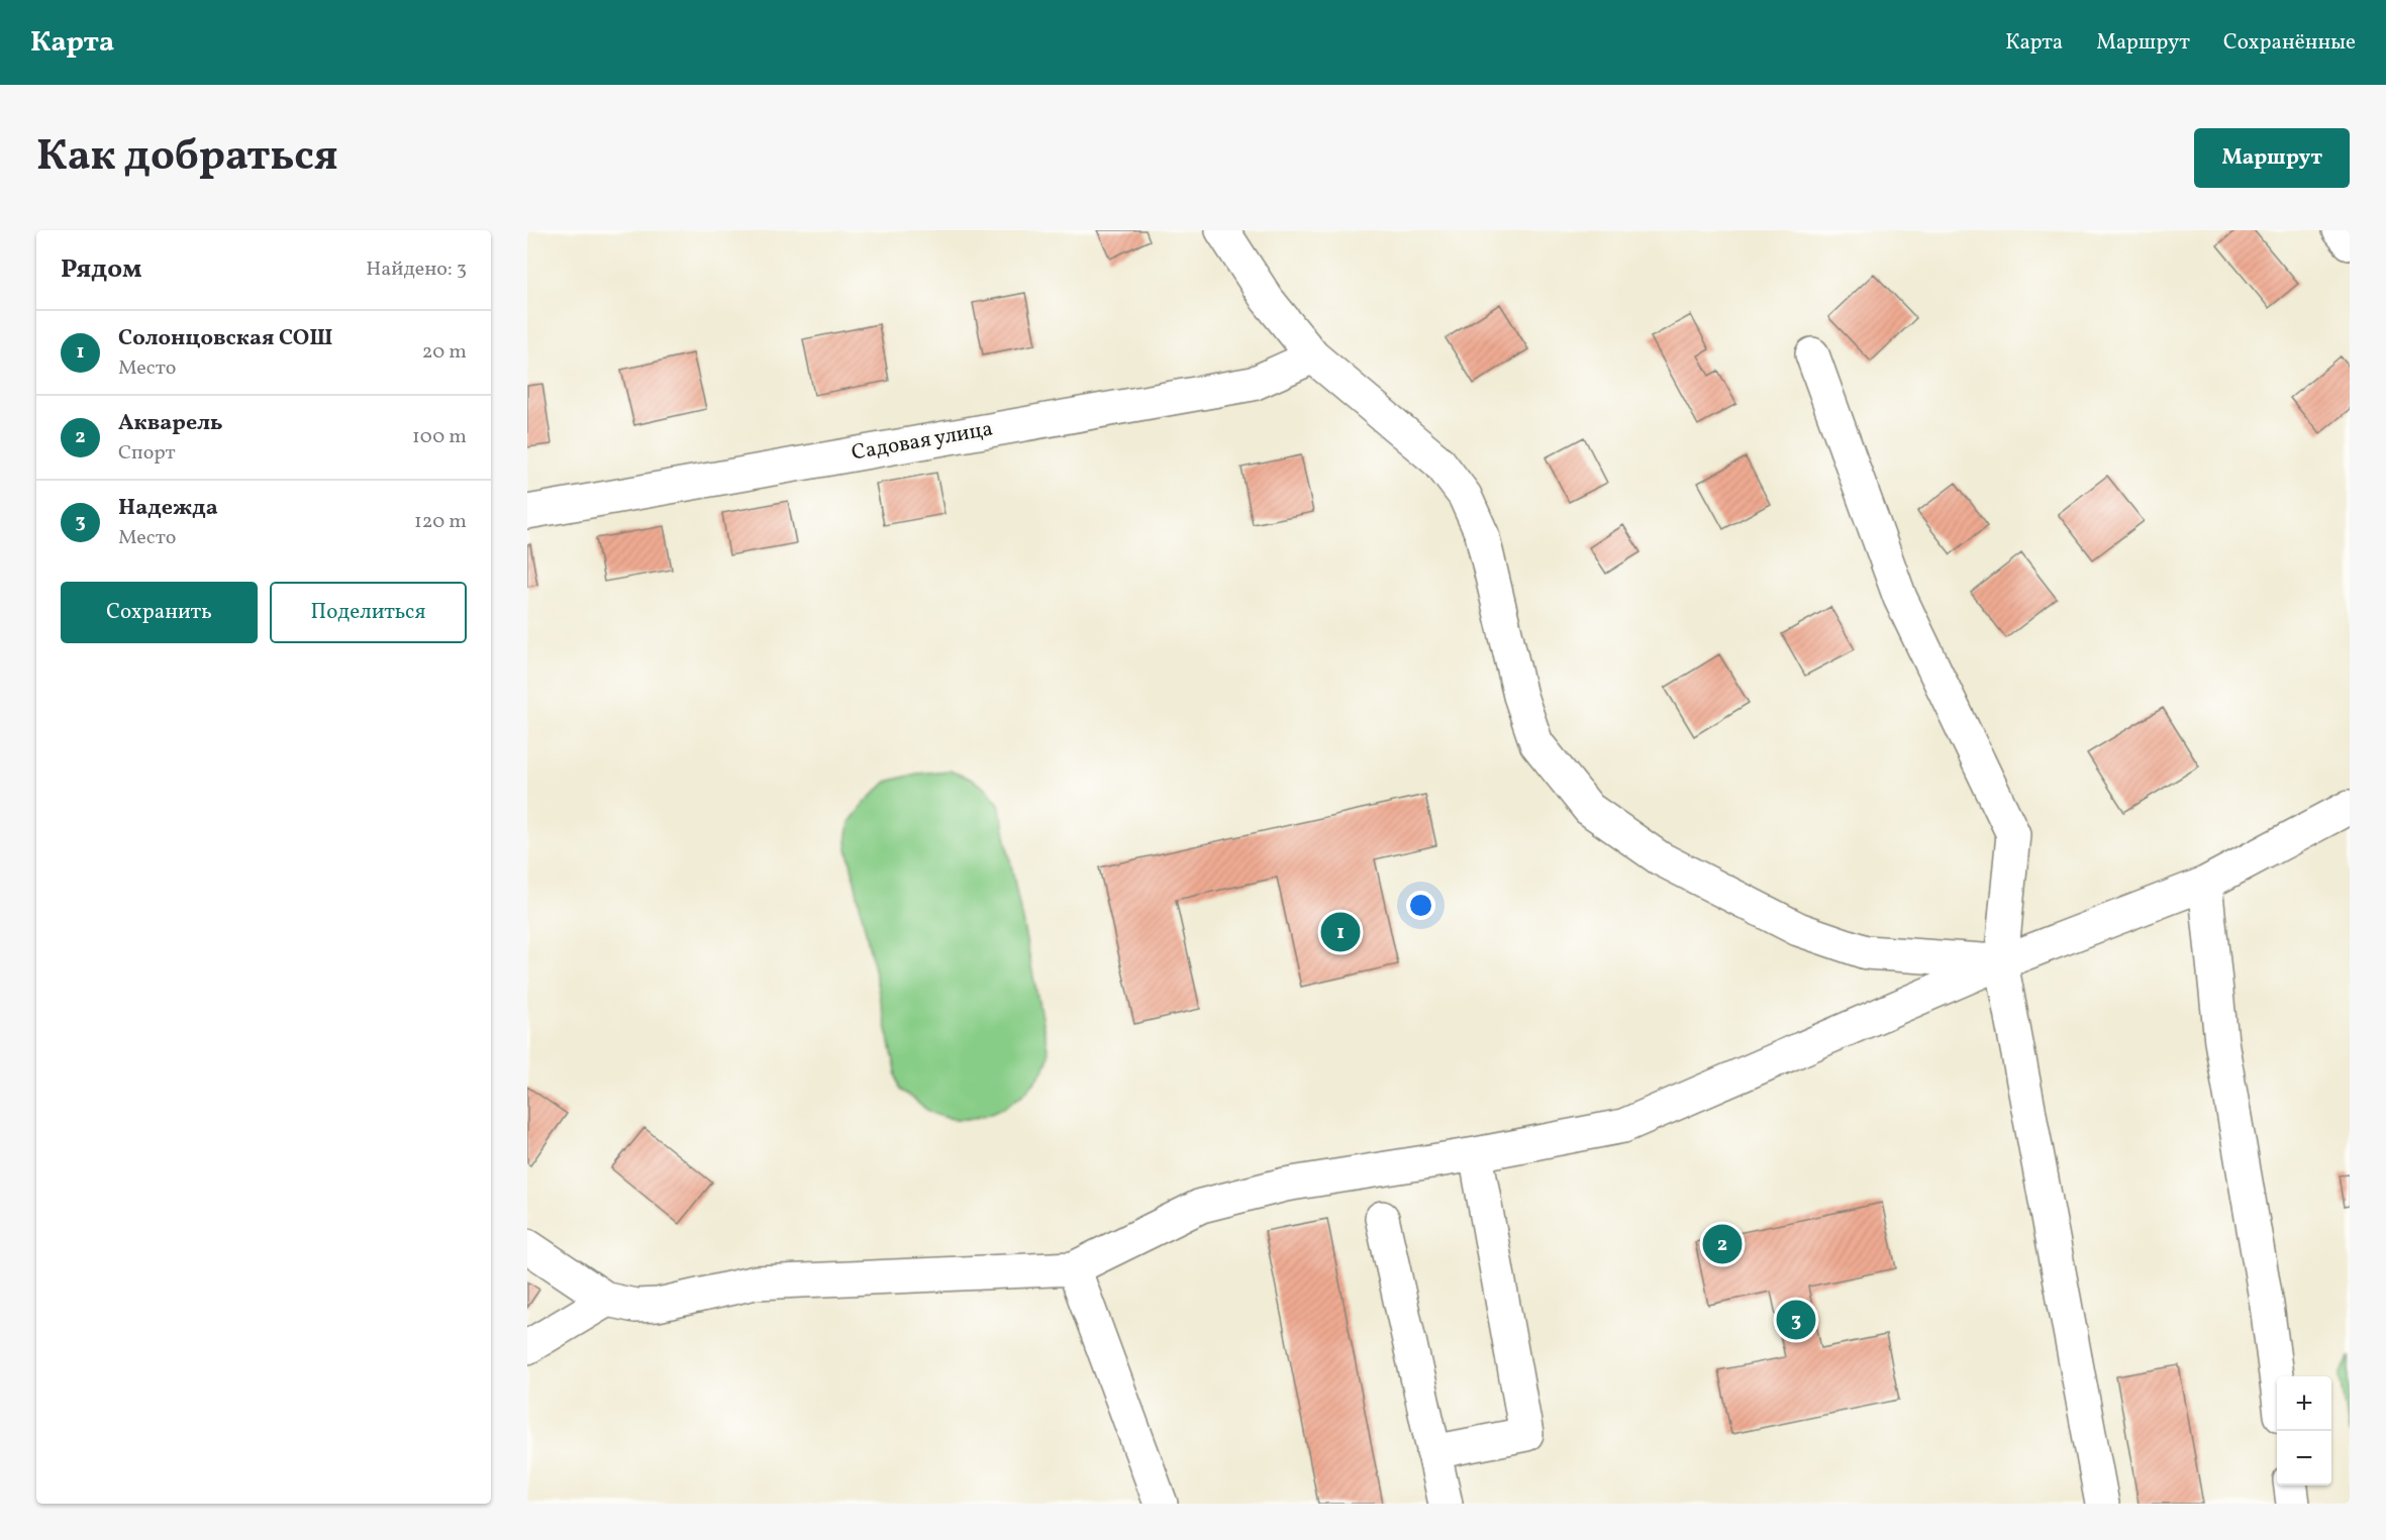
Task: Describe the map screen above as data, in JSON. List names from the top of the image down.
{
  "streets": {
    "street": ["Садовая улица"]
  },
  "page": {
    "header": "Карта",
    "nav": ["Карта", "Маршрут", "Сохранённые"],
    "title": "Как добраться",
    "buttons": [
      "Маршрут",
      ["Сохранить", "Поделиться"]
    ],
    "heading": ["Рядом", "Найдено: 3"],
    "list": [
      {
        "mark": "1",
        "name": "Солонцовская СОШ",
        "note": "Место",
        "value": "20 m"
      },
      {
        "mark": "2",
        "name": "Акварель",
        "note": "Спорт",
        "value": "100 m"
      },
      {
        "mark": "3",
        "name": "Надежда",
        "note": "Место",
        "value": "120 m"
      }
    ],
    "pins": ["1", "2", "3"],
    "map_buttons": ["+", "−"]
  }
}
